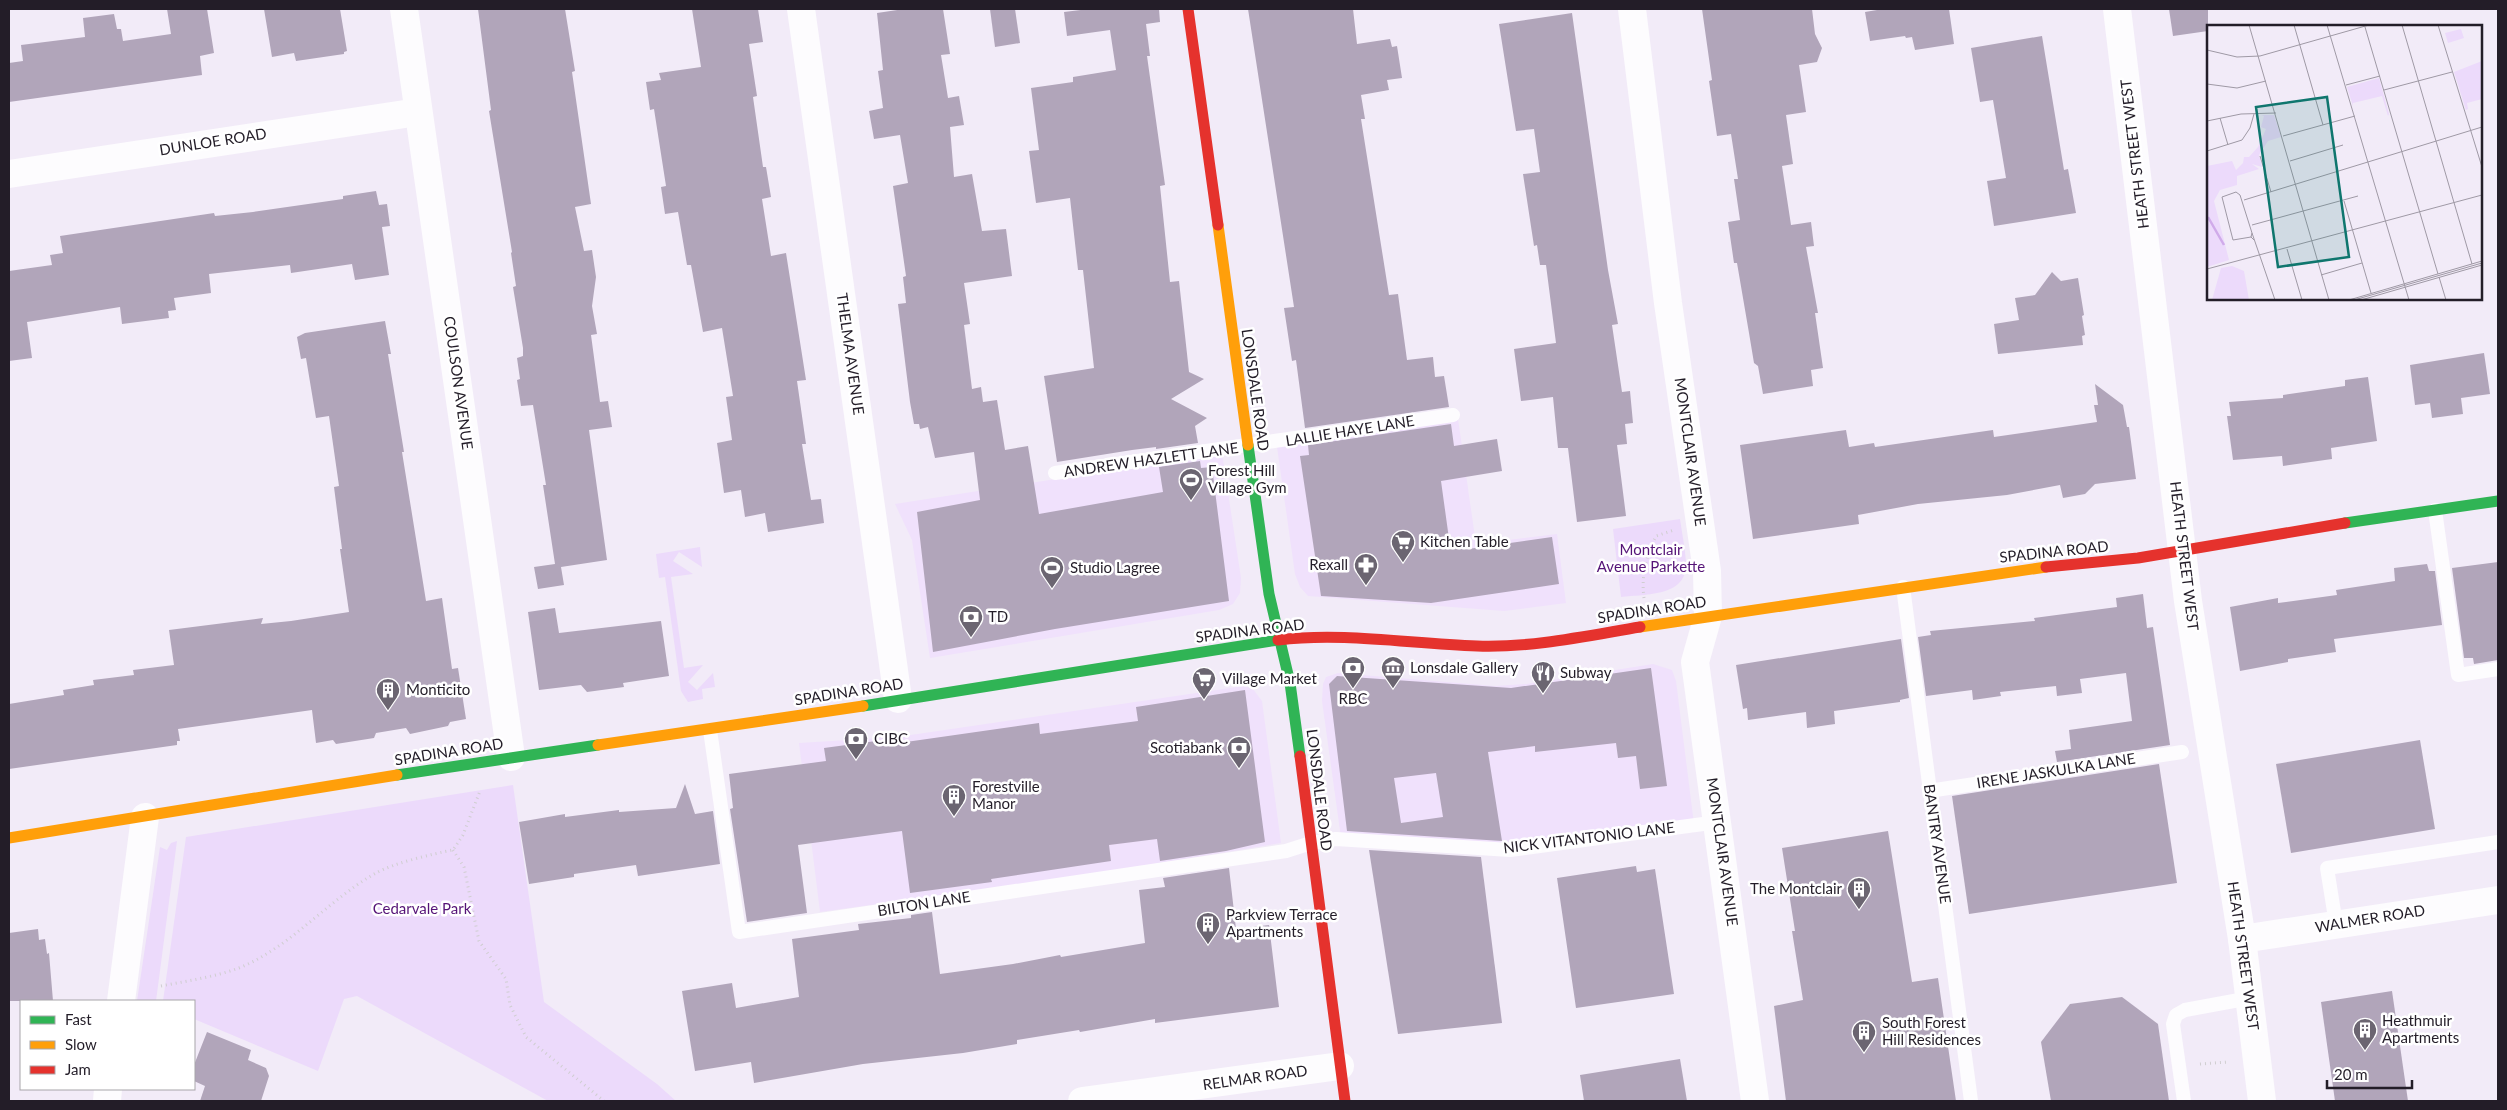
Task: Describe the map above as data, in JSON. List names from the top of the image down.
{
  "streets": {
    "street": [
      "DUNLOE ROAD",
      "HEATH STREET WEST",
      "THELMA AVENUE",
      "COULSON AVENUE",
      "LONSDALE ROAD",
      "MONTCLAIR AVENUE",
      "SPADINA ROAD",
      "WALMER ROAD",
      "RELMAR ROAD"
    ],
    "lane": [
      "LALLIE HAYE LANE",
      "ANDREW HAZLETT LANE",
      "IRENE JASKULKA LANE",
      "NICK VITANTONIO LANE",
      "BANTRY AVENUE",
      "BILTON LANE"
    ]
  },
  "crossings": [
    ["DUNLOE ROAD", "COULSON AVENUE"],
    ["HEATH STREET WEST", "SPADINA ROAD"],
    ["HEATH STREET WEST", "WALMER ROAD"],
    ["THELMA AVENUE", "SPADINA ROAD"],
    ["COULSON AVENUE", "SPADINA ROAD"],
    ["LONSDALE ROAD", "LALLIE HAYE LANE"],
    ["LONSDALE ROAD", "ANDREW HAZLETT LANE"],
    ["LONSDALE ROAD", "SPADINA ROAD"],
    ["LONSDALE ROAD", "NICK VITANTONIO LANE"],
    ["LONSDALE ROAD", "BILTON LANE"],
    ["LONSDALE ROAD", "RELMAR ROAD"],
    ["LALLIE HAYE LANE", "ANDREW HAZLETT LANE"],
    ["MONTCLAIR AVENUE", "SPADINA ROAD"],
    ["MONTCLAIR AVENUE", "NICK VITANTONIO LANE"],
    ["SPADINA ROAD", "BANTRY AVENUE"],
    ["SPADINA ROAD", "BILTON LANE"],
    ["IRENE JASKULKA LANE", "BANTRY AVENUE"],
    ["NICK VITANTONIO LANE", "BILTON LANE"]
  ],
  "parks": ["Montclair Avenue Parkette", "Cedarvale Park"],
  "places": {
    "sports": ["Forest Hill Village Gym", "Studio Lagree"],
    "supermarket": ["Kitchen Table", "Village Market"],
    "pharmacy": ["Rexall"],
    "bank": [
      "TD",
      "RBC",
      "CIBC",
      "Scotiabank"
    ],
    "museum": ["Lonsdale Gallery"],
    "restaurant": ["Subway"],
    "building": [
      "Monticito",
      "Forestville Manor",
      "The Montclair",
      "Parkview Terrace Apartments",
      "Heathmuir Apartments",
      "South Forest Hill Residences"
    ]
  },
  "legend": ["Fast", "Slow", "Jam"],
  "scale_bar": "20 m"
}
